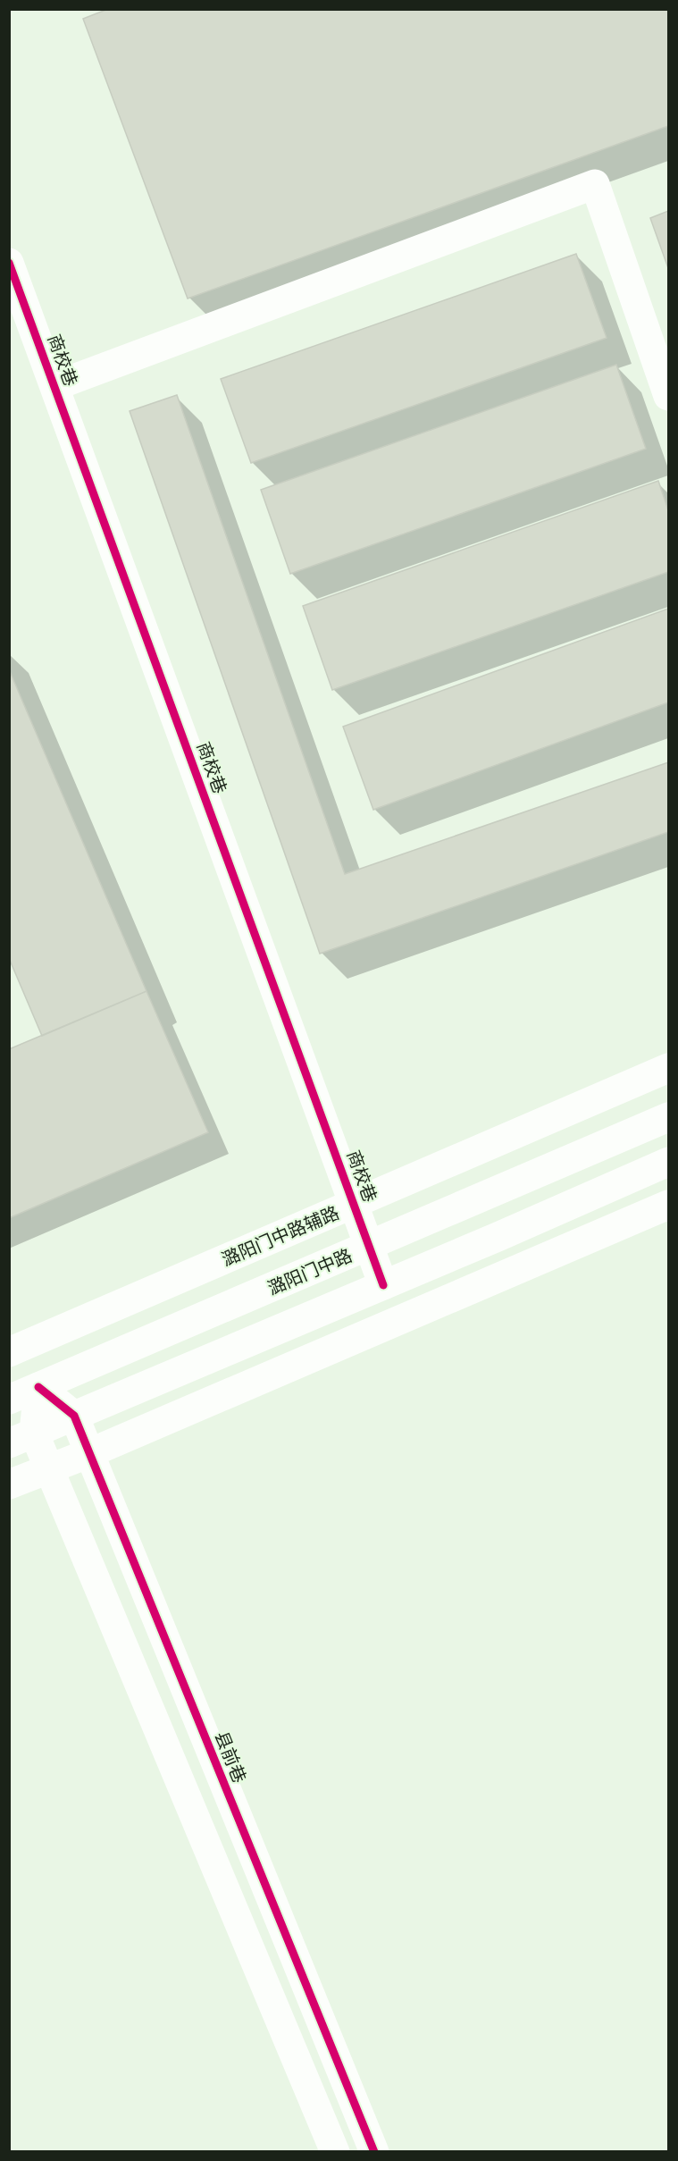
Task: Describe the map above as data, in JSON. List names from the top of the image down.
{
  "streets": {
    "street": [
      "商校巷",
      "潞阳门中路辅路",
      "潞阳门中路",
      "县前巷"
    ]
  },
  "crossings": [
    ["商校巷", "潞阳门中路辅路"],
    ["商校巷", "潞阳门中路"],
    ["潞阳门中路", "县前巷"]
  ]
}
